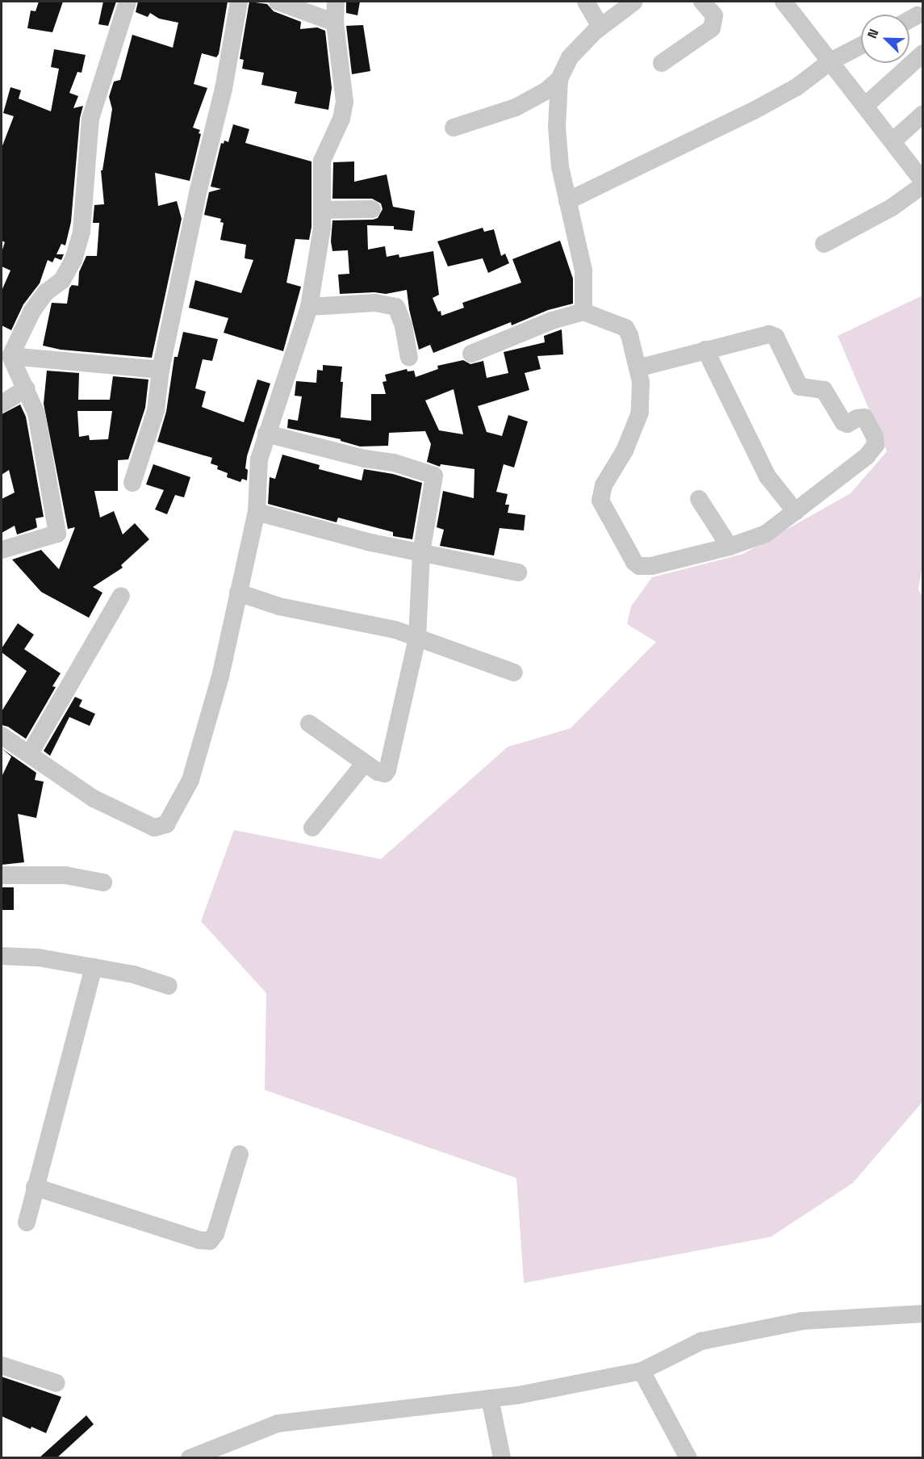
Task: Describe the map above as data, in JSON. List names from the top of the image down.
{
  "north": "top left"
}
